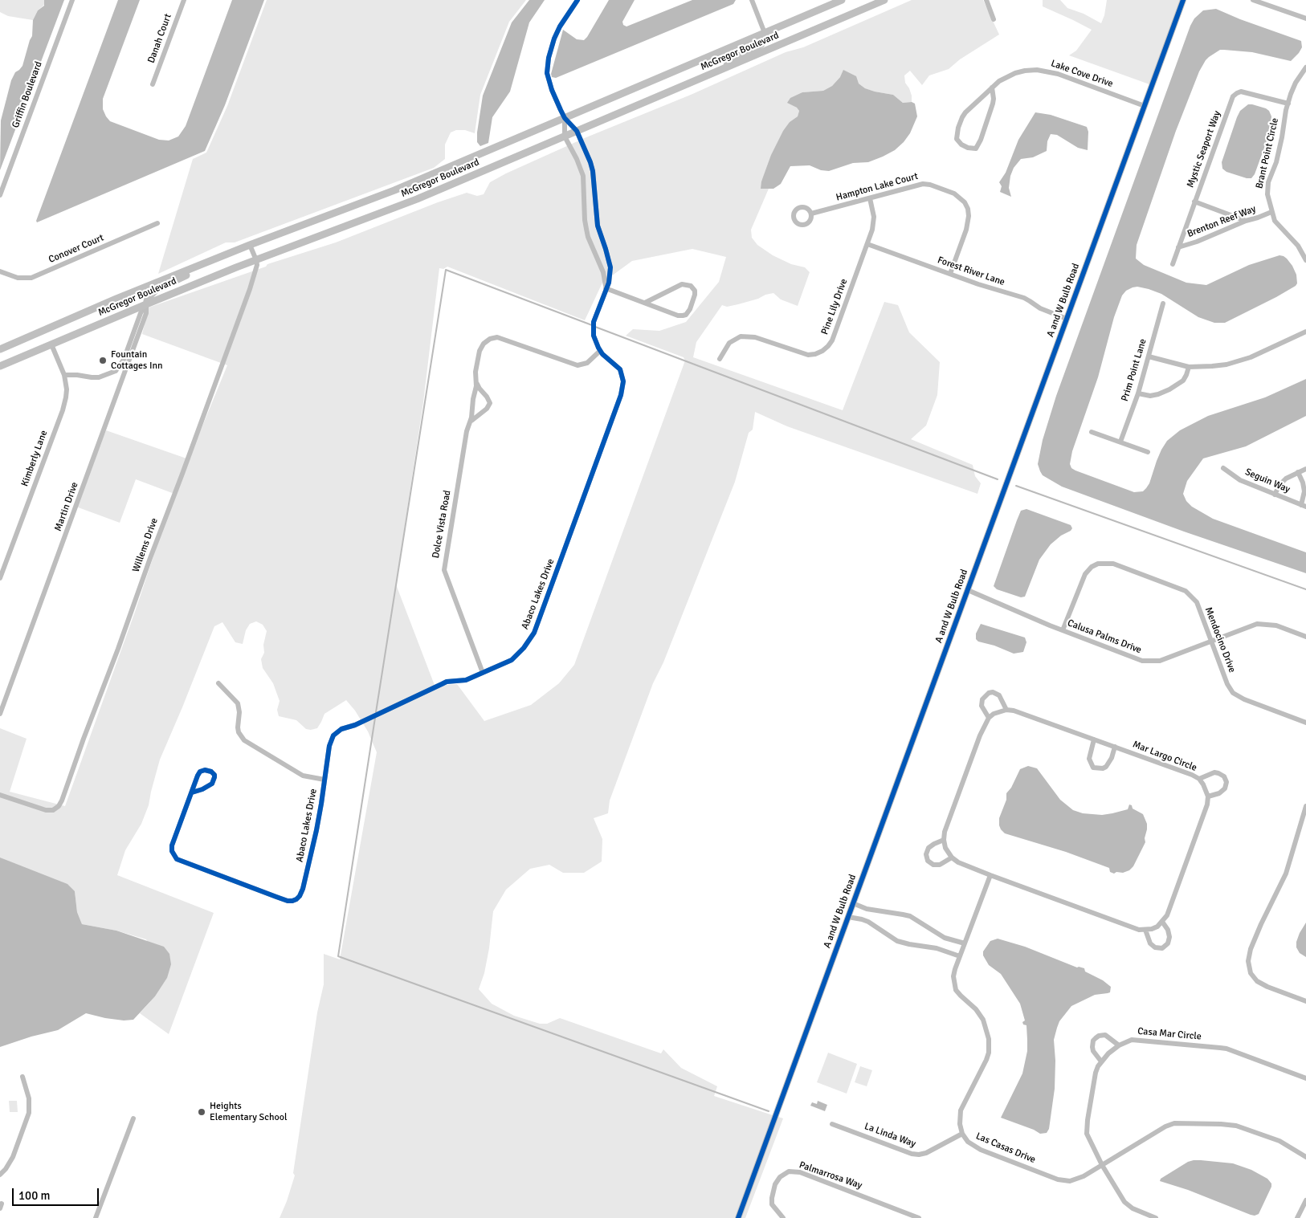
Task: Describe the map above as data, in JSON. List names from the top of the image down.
{
  "streets": {
    "main road": ["McGregor Boulevard"],
    "street": [
      "Danah Court",
      "Lake Cove Drive",
      "Griffin Boulevard",
      "Mystic Seaport Way",
      "Brant Point Circle",
      "Hampton Lake Court",
      "Brenton Reef Way",
      "Conover Court",
      "Forest River Lane",
      "A and W Bulb Road",
      "Pine Lily Drive",
      "Prim Point Lane",
      "Kimberly Lane",
      "Seguin Way",
      "Martin Drive",
      "Dolce Vista Road",
      "Willems Drive",
      "Abaco Lakes Drive",
      "Calusa Palms Drive",
      "Mendocino Drive",
      "Mar Largo Circle",
      "Casa Mar Circle",
      "La Linda Way",
      "Las Casas Drive",
      "Palmarrosa Way"
    ]
  },
  "crossings": [
    ["McGregor Boulevard", "Kimberly Lane"],
    ["McGregor Boulevard", "Martin Drive"],
    ["McGregor Boulevard", "Willems Drive"],
    ["McGregor Boulevard", "Abaco Lakes Drive"],
    ["Lake Cove Drive", "A and W Bulb Road"],
    ["Mystic Seaport Way", "Brant Point Circle"],
    ["Mystic Seaport Way", "Brenton Reef Way"],
    ["Brant Point Circle", "Brenton Reef Way"],
    ["Hampton Lake Court", "Forest River Lane"],
    ["Hampton Lake Court", "Pine Lily Drive"],
    ["Forest River Lane", "A and W Bulb Road"],
    ["Forest River Lane", "Pine Lily Drive"],
    ["A and W Bulb Road", "Calusa Palms Drive"],
    ["Dolce Vista Road", "Abaco Lakes Drive"],
    ["Calusa Palms Drive", "Mendocino Drive"],
    ["Casa Mar Circle", "Las Casas Drive"],
    ["La Linda Way", "Las Casas Drive"]
  ],
  "places": ["Fountain Cottages Inn", "Heights Elementary School"],
  "scale_bar": "100 m"
}
